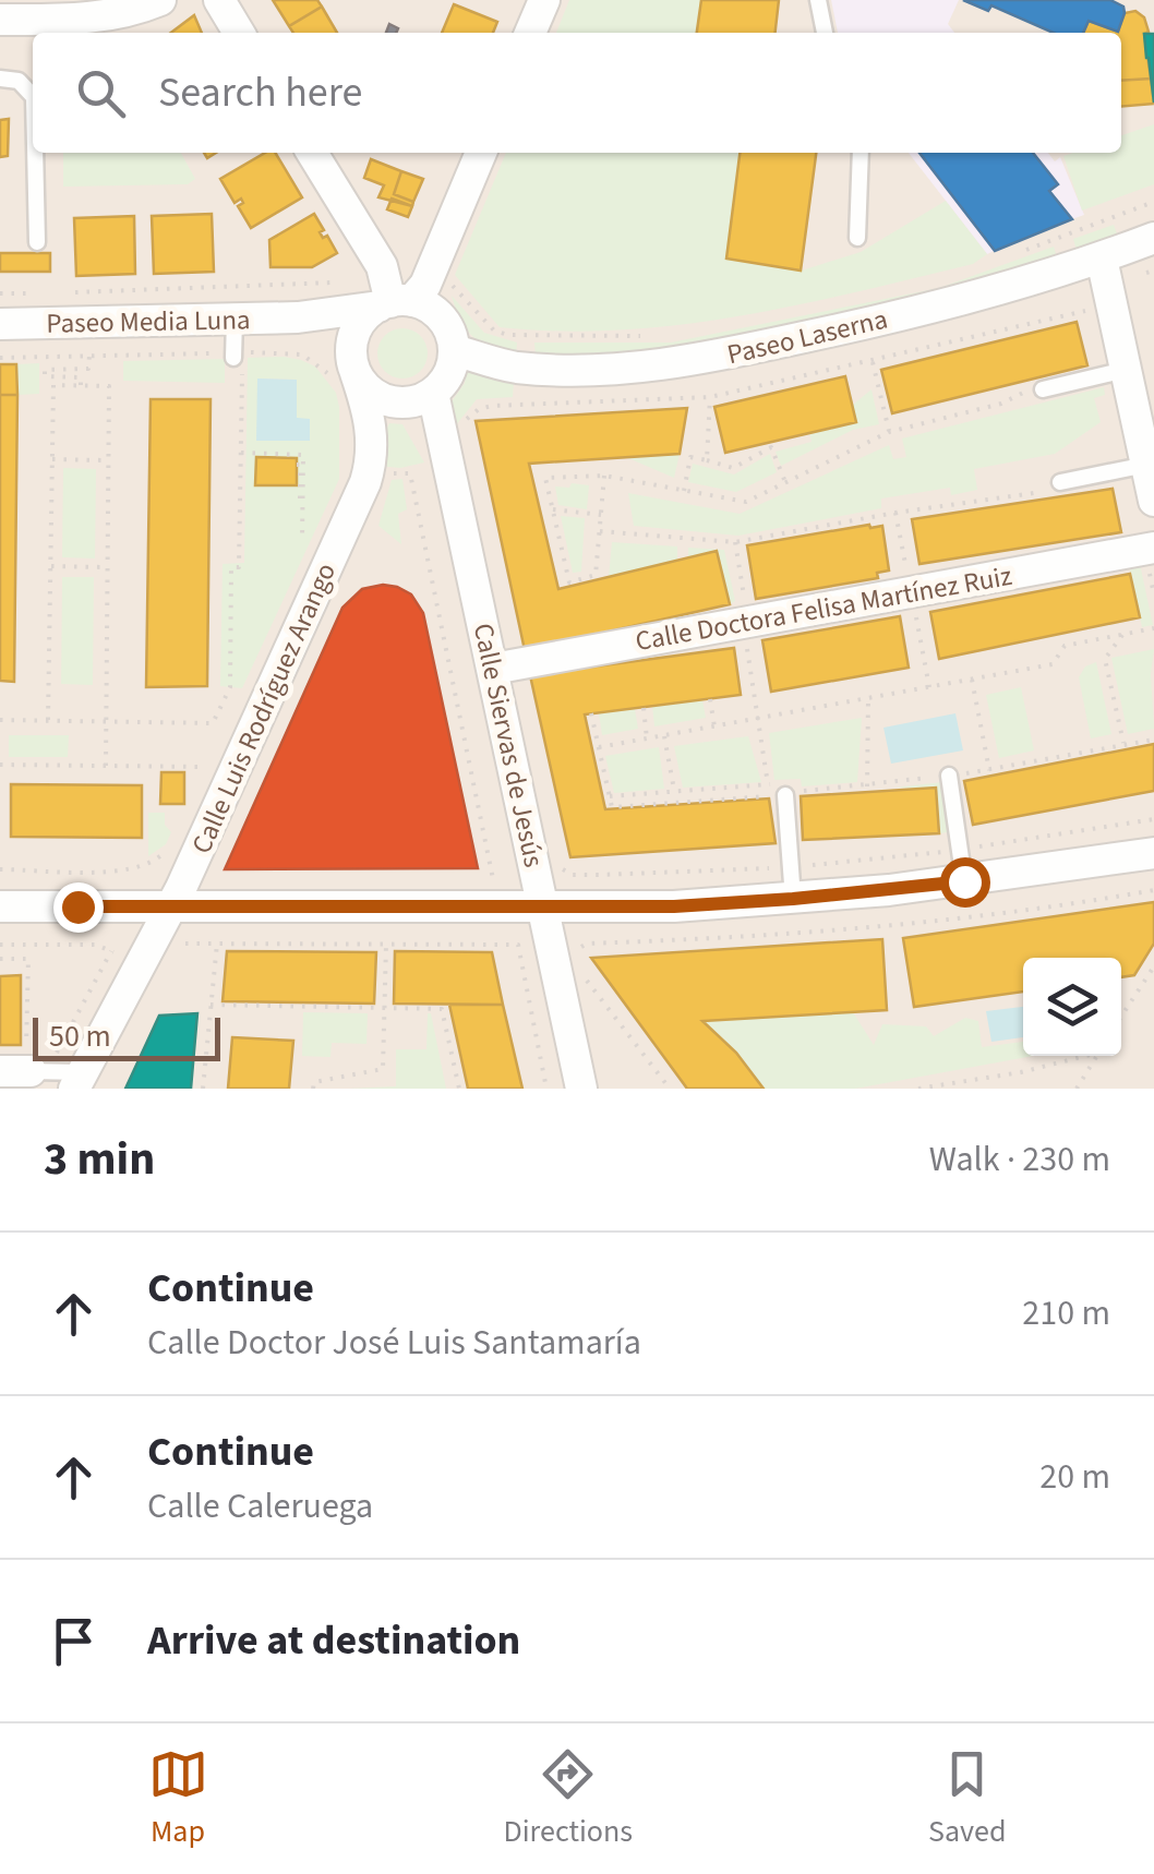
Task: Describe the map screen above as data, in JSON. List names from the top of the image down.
{
  "streets": {
    "street": [
      "Paseo Media Luna",
      "Paseo Laserna",
      "Calle Doctora Felisa Martínez Ruiz",
      "Calle Luis Rodríguez Arango",
      "Calle Siervas de Jesús"
    ]
  },
  "crossings": [
    ["Paseo Media Luna", "Paseo Laserna"],
    ["Paseo Media Luna", "Calle Luis Rodríguez Arango"],
    ["Paseo Media Luna", "Calle Siervas de Jesús"],
    ["Paseo Laserna", "Calle Luis Rodríguez Arango"],
    ["Paseo Laserna", "Calle Siervas de Jesús"],
    ["Calle Doctora Felisa Martínez Ruiz", "Calle Siervas de Jesús"],
    ["Calle Luis Rodríguez Arango", "Calle Siervas de Jesús"]
  ],
  "scale_bar": "50 m",
  "page": {
    "search": "Search here",
    "scale": "50 m",
    "heading": ["3 min", "Walk · 230 m"],
    "list": [
      ["Continue", "Calle Doctor José Luis Santamaría", "210 m"],
      ["Continue", "Calle Caleruega", "20 m"],
      "Arrive at destination"
    ],
    "nav": ["Map", "Directions", "Saved"]
  }
}
